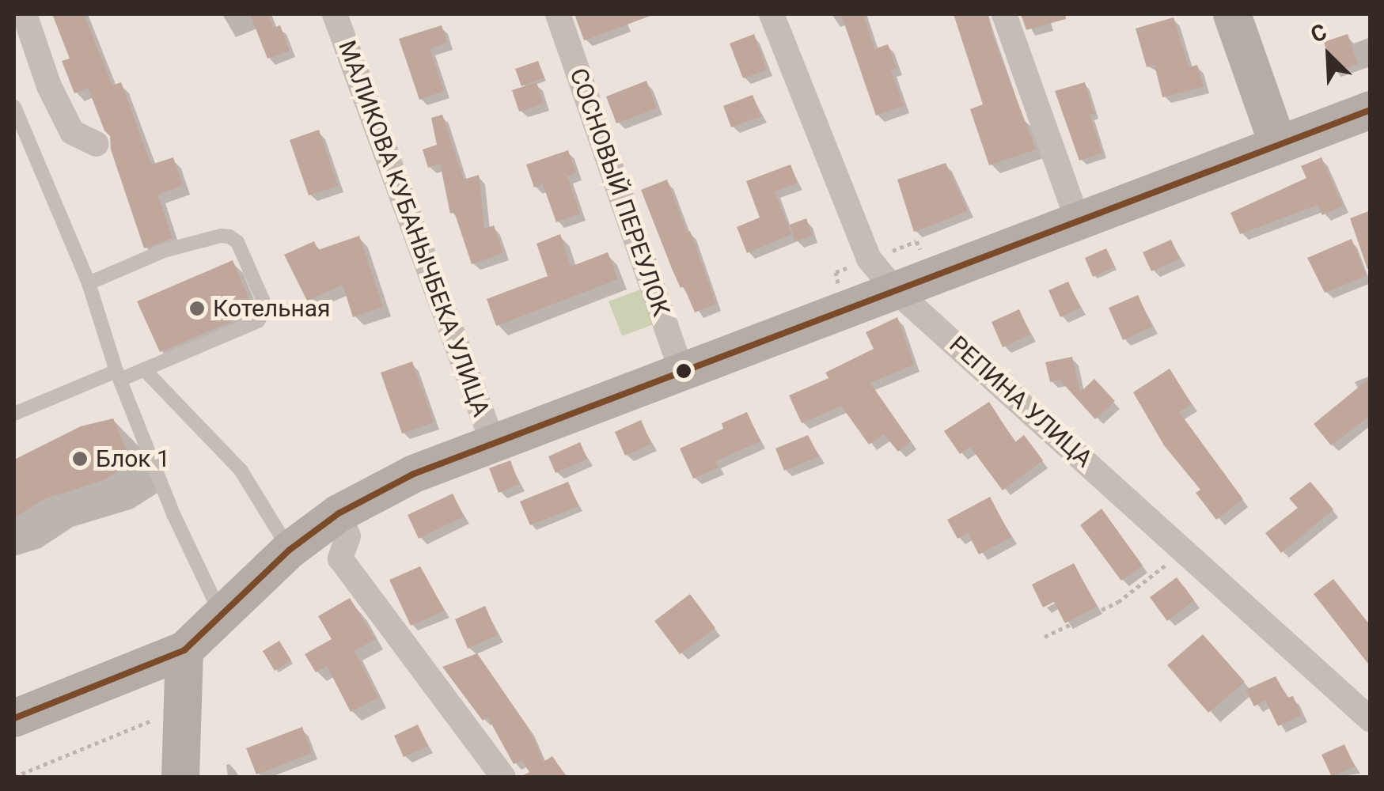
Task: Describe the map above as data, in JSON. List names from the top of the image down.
{
  "streets": {
    "street": ["СОСНОВЫЙ ПЕРЕУЛОК", "МАЛИКОВА КУБАНЫЧБЕКА УЛИЦА", "РЕПИНА УЛИЦА"]
  },
  "places": ["Котельная", "Блок 1"],
  "north": "top left"
}
